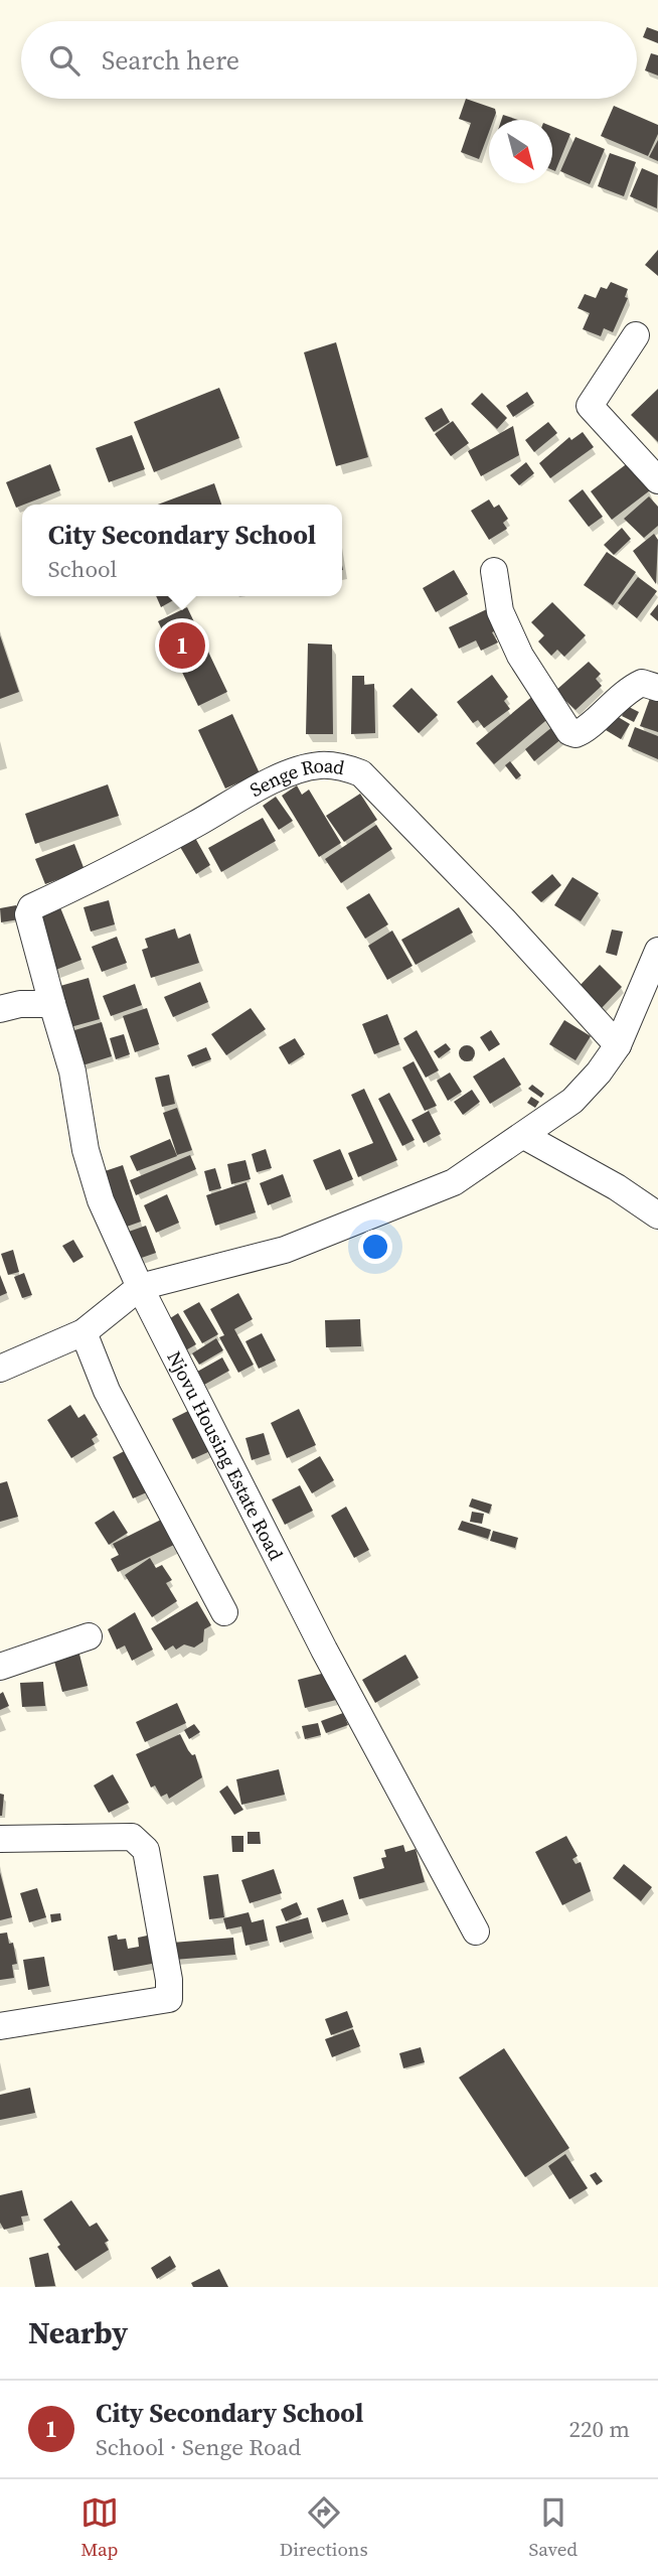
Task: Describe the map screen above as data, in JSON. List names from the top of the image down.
{
  "streets": {
    "street": ["Senge Road", "Njovu Housing Estate Road"]
  },
  "crossings": [
    ["Senge Road", "Njovu Housing Estate Road"]
  ],
  "north": "bottom right",
  "page": {
    "search": "Search here",
    "popup": ["City Secondary School", "School"],
    "pins": "1",
    "heading": "Nearby",
    "list": [
      {
        "mark": "1",
        "name": "City Secondary School",
        "note": "School · Senge Road",
        "value": "220 m"
      }
    ],
    "nav": ["Map", "Directions", "Saved"]
  }
}
